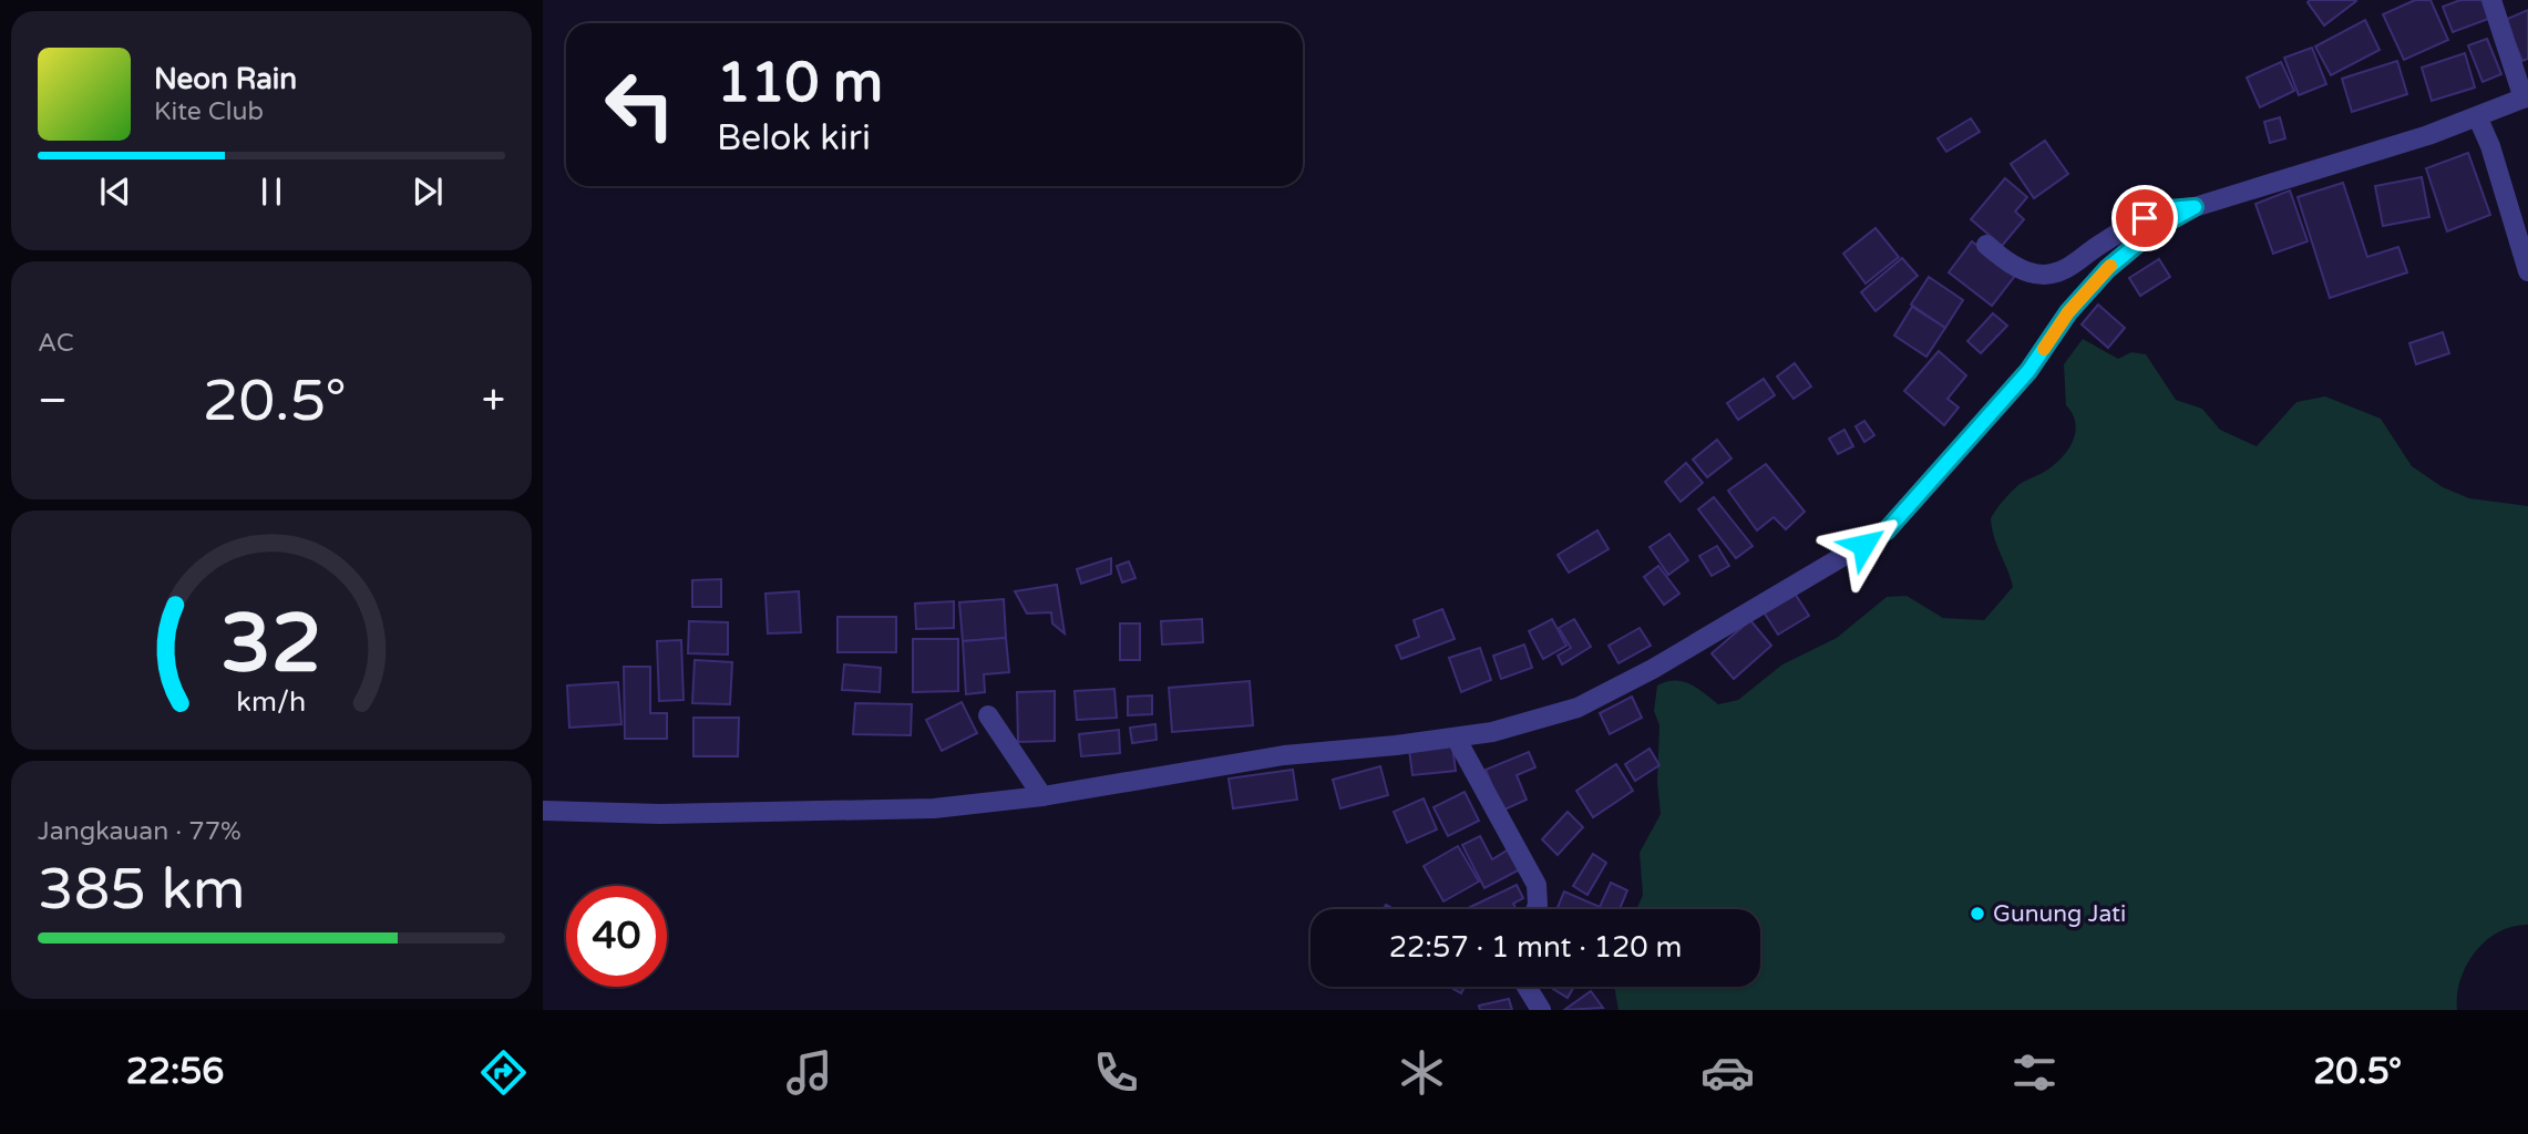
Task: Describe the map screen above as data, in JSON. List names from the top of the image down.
{
  "places": ["Gunung Jati"],
  "page": {
    "turn": ["110 m", "Belok kiri"],
    "song": ["Neon Rain", "Kite Club"],
    "tile": [
      "AC",
      ["Jangkauan · 77%", "385 km"]
    ],
    "heat": ["−", "20.5°", "+"],
    "limit": "40",
    "trip": "22:57 · 1 mnt · 120 m",
    "tabs": ["22:56", "20.5°"],
    "gauge": ["32", "km/h"]
  }
}
